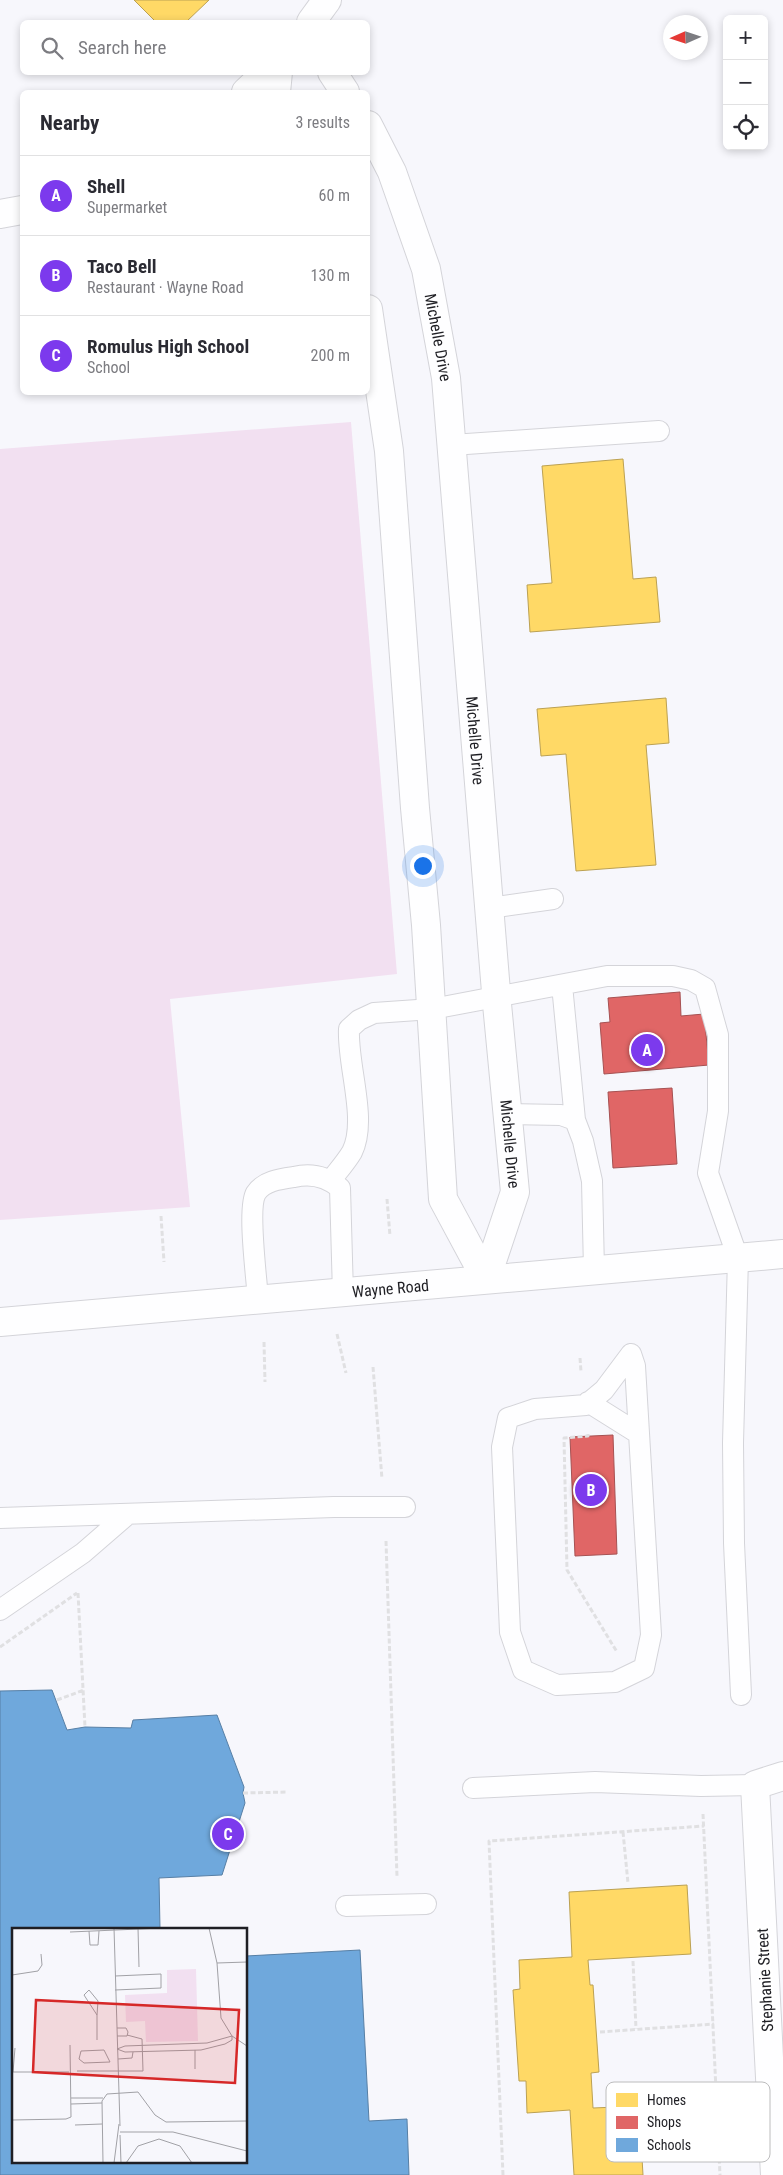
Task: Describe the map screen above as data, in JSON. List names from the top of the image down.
{
  "streets": {
    "street": ["Michelle Drive", "Wayne Road", "Stephanie Street"]
  },
  "crossings": [
    ["Michelle Drive", "Wayne Road"]
  ],
  "legend": ["Homes", "Shops", "Schools"],
  "north": "left",
  "page": {
    "map_buttons": ["+", "−"],
    "search": "Search here",
    "heading": ["Nearby", "3 results"],
    "list": [
      {
        "mark": "A",
        "name": "Shell",
        "note": "Supermarket",
        "value": "60 m"
      },
      {
        "mark": "B",
        "name": "Taco Bell",
        "note": "Restaurant · Wayne Road",
        "value": "130 m"
      },
      {
        "mark": "C",
        "name": "Romulus High School",
        "note": "School",
        "value": "200 m"
      }
    ],
    "pins": ["A", "B", "C"]
  }
}
